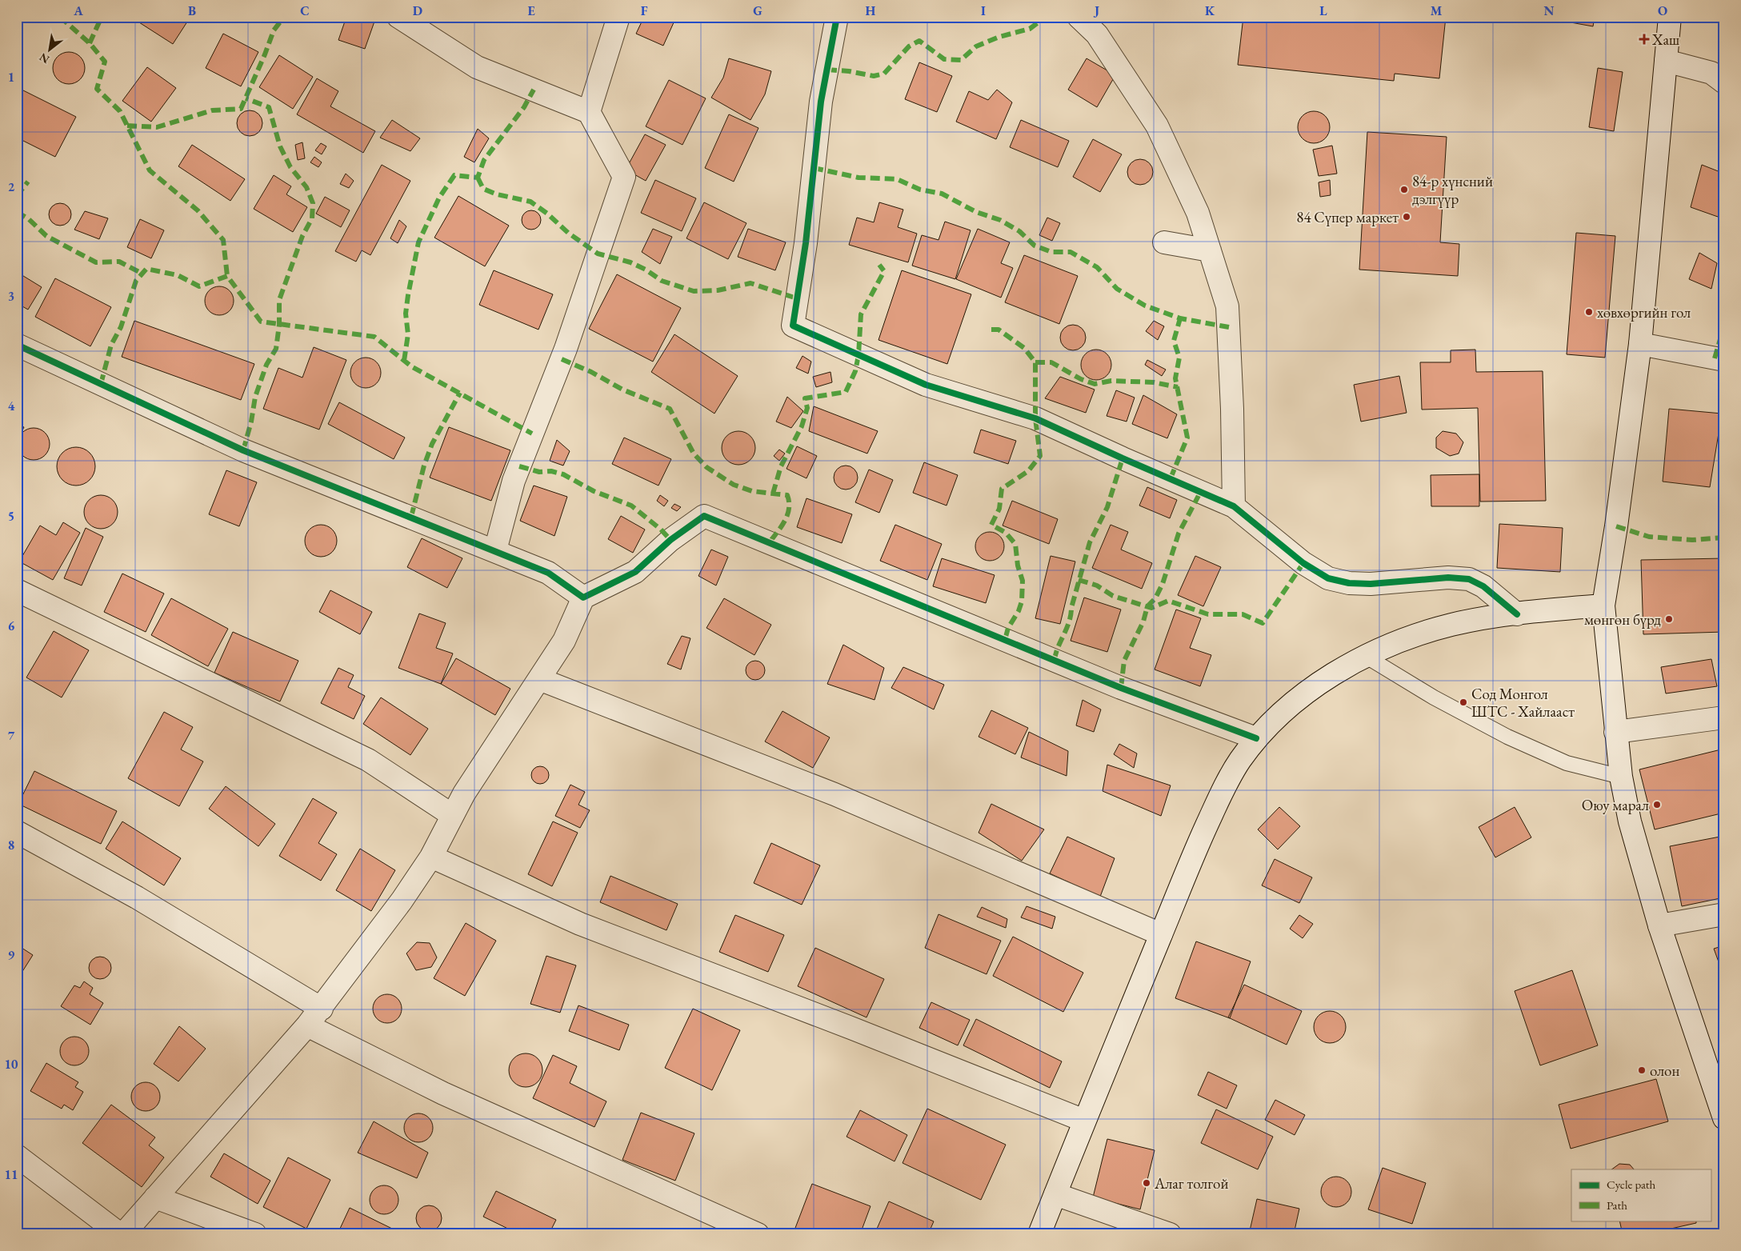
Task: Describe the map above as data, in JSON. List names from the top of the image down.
{
  "places": {
    "health": ["Хаш"],
    "other": [
      "84-р хүнсний дэлгүүр",
      "84 Сүпер маркет",
      "хөвхөргийн гол",
      "мөнгөн бүрд",
      "Сод Монгол ШТС - Хайлааст",
      "Оюу марал",
      "олон",
      "Алаг толгой"
    ]
  },
  "legend": ["Cycle path", "Path"],
  "north": "bottom left",
  "grid": {
    "columns": [
      "A",
      "B",
      "C",
      "D",
      "E",
      "F",
      "G",
      "H",
      "I",
      "J",
      "K",
      "L",
      "M",
      "N",
      "O"
    ],
    "rows": [
      "1",
      "2",
      "3",
      "4",
      "5",
      "6",
      "7",
      "8",
      "9",
      "10",
      "11"
    ]
  }
}
